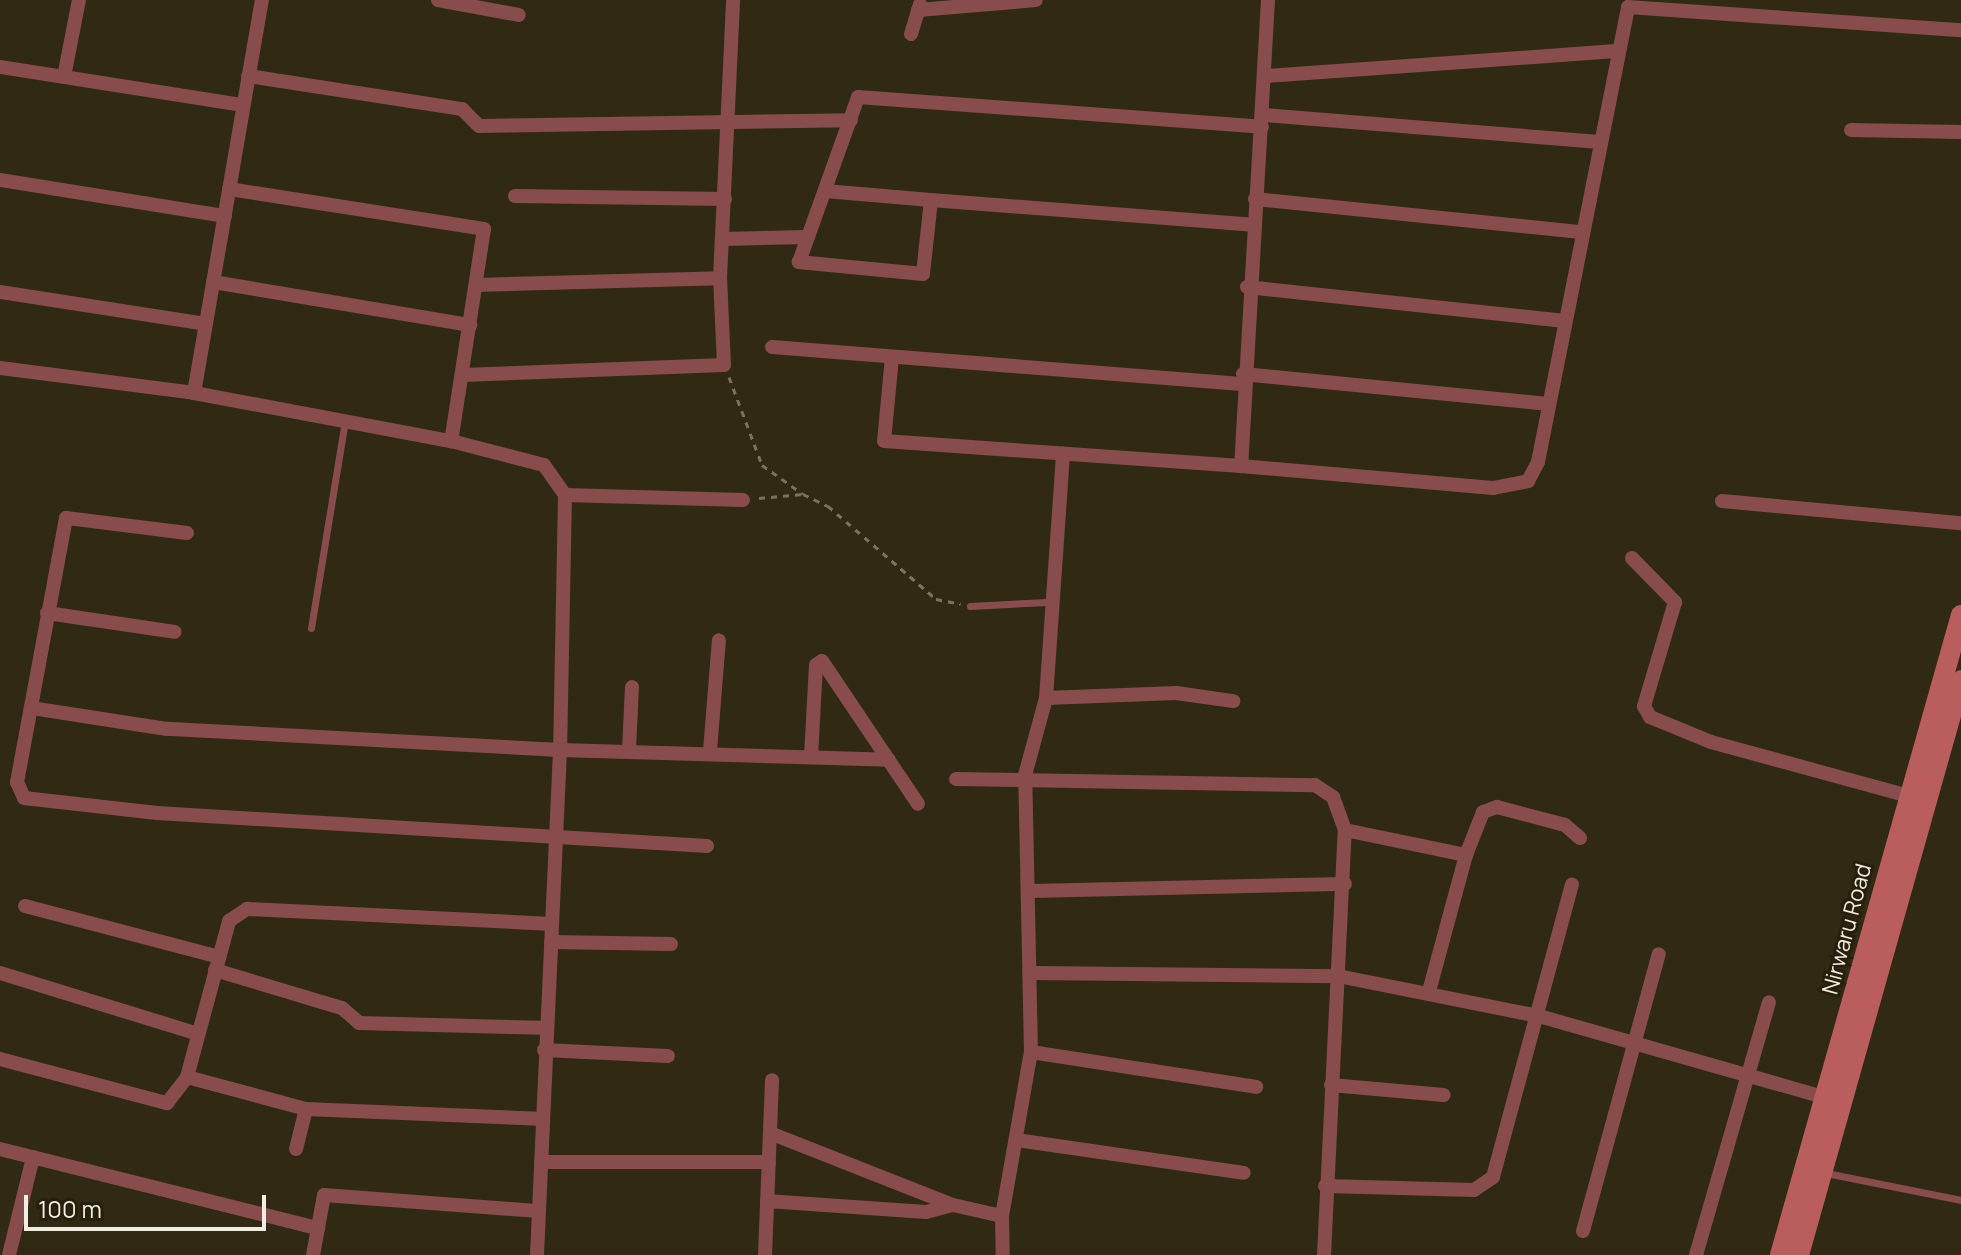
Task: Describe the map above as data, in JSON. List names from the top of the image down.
{
  "streets": {
    "street": ["Nirwaru Road"]
  },
  "scale_bar": "100 m"
}
